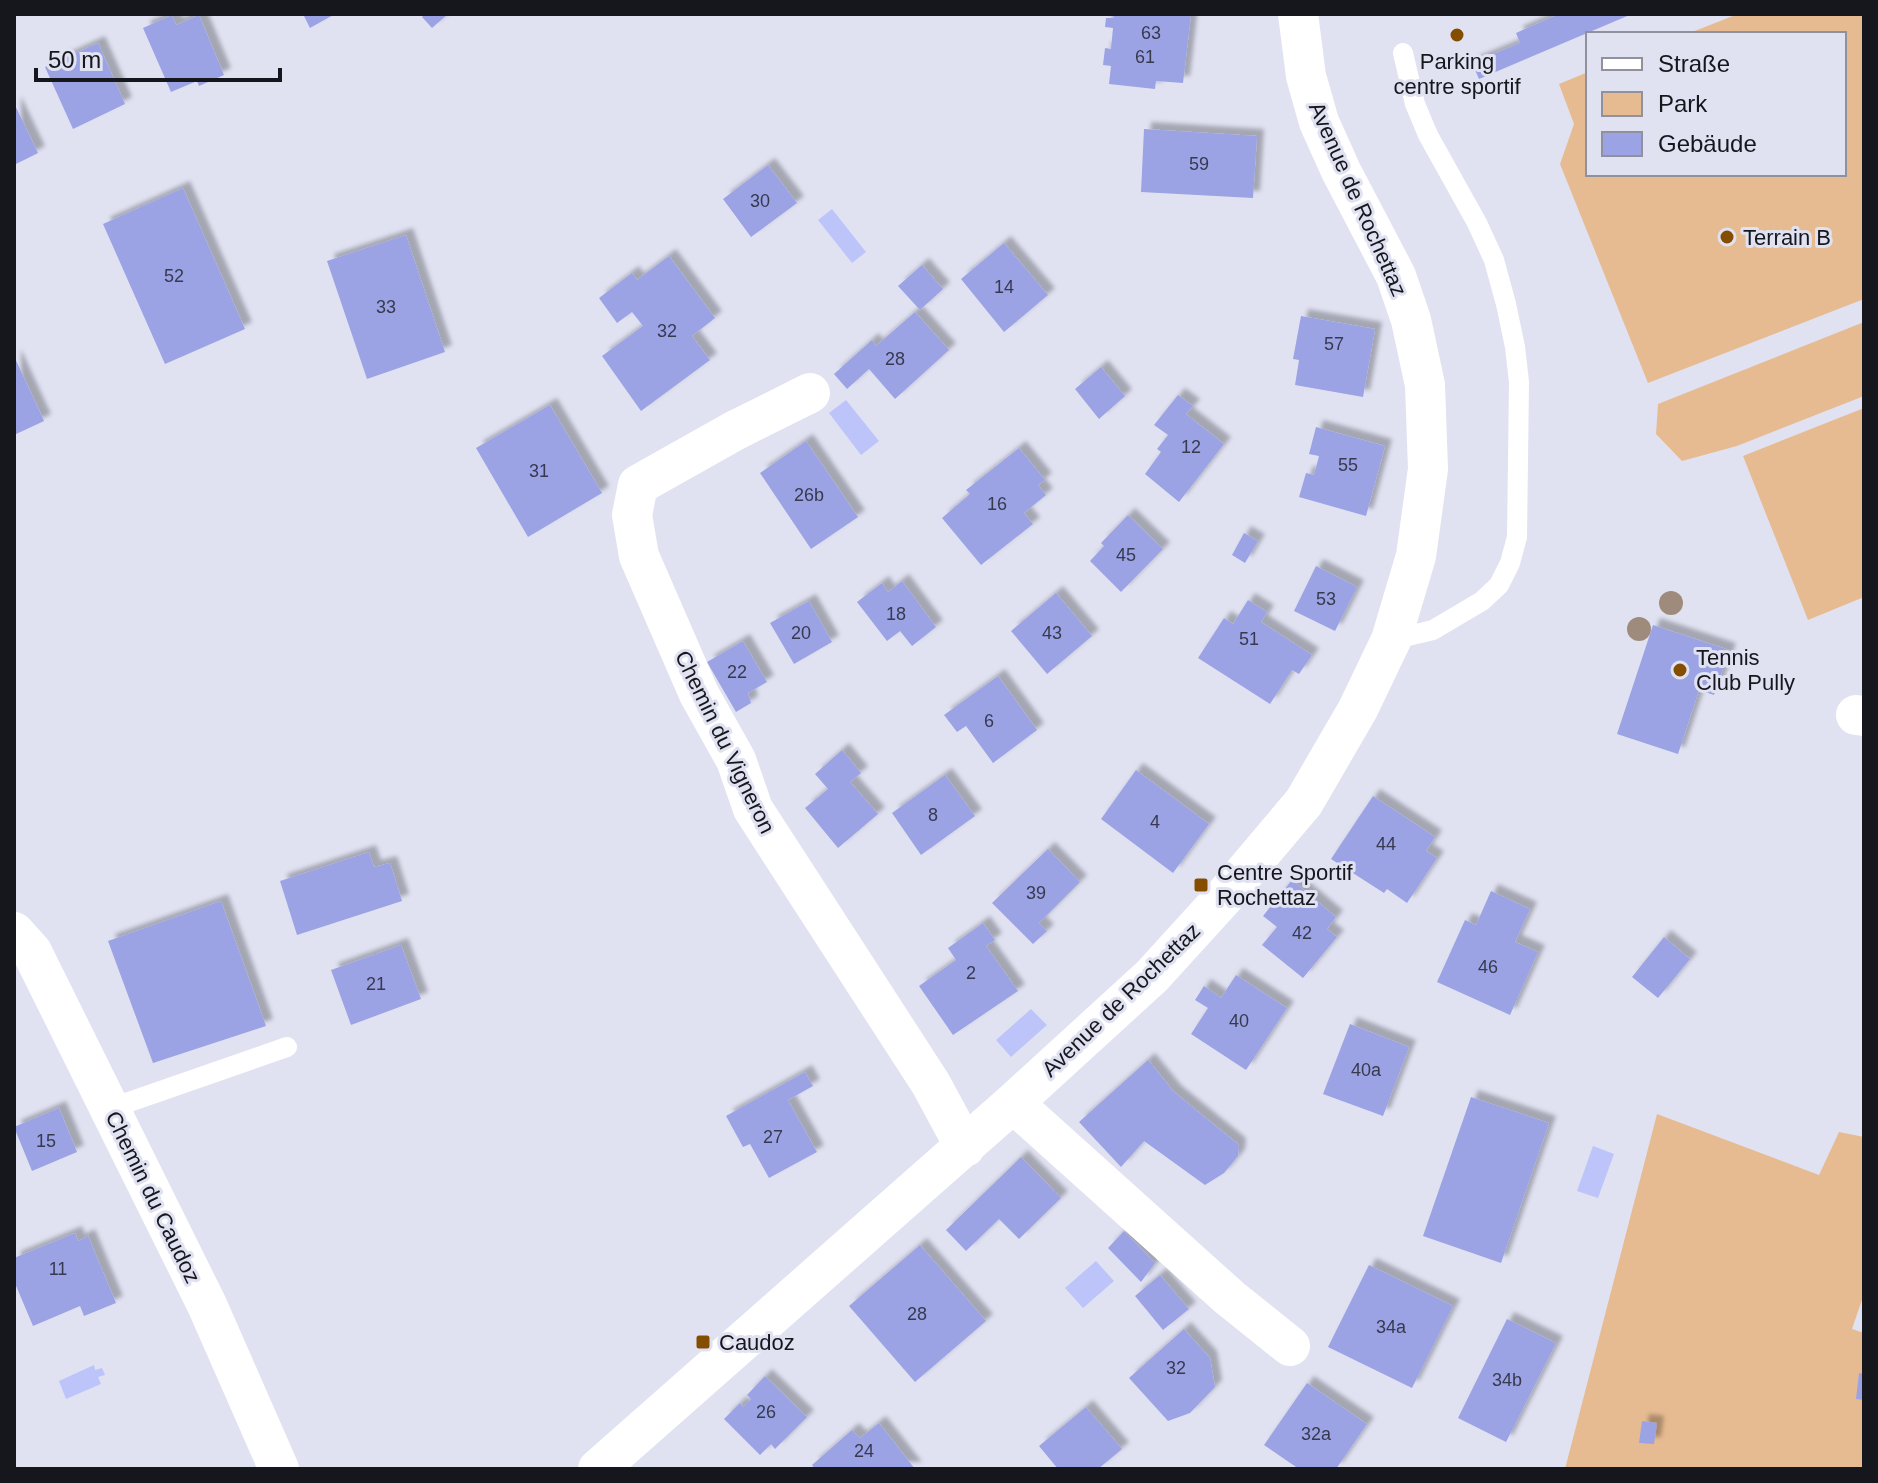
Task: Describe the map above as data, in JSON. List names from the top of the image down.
{
  "streets": {
    "street": ["Avenue de Rochettaz", "Chemin du Vigneron", "Chemin du Caudoz"]
  },
  "crossings": [
    ["Avenue de Rochettaz", "Chemin du Vigneron"]
  ],
  "places": {
    "other": ["Parking centre sportif", "Terrain B", "Tennis Club Pully"],
    "transit": ["Centre Sportif Rochettaz", "Caudoz"]
  },
  "house_numbers": [
    "63",
    "61",
    "59",
    "30",
    "52",
    "14",
    "33",
    "32",
    "57",
    "28",
    "12",
    "55",
    "31",
    "26b",
    "16",
    "45",
    "53",
    "18",
    "20",
    "43",
    "51",
    "22",
    "6",
    "8",
    "4",
    "44",
    "39",
    "42",
    "46",
    "2",
    "21",
    "40",
    "40a",
    "27",
    "15",
    "11",
    "28",
    "34a",
    "32",
    "34b",
    "26",
    "32a",
    "24"
  ],
  "legend": ["Straße", "Park", "Gebäude"],
  "scale_bar": "50 m"
}
